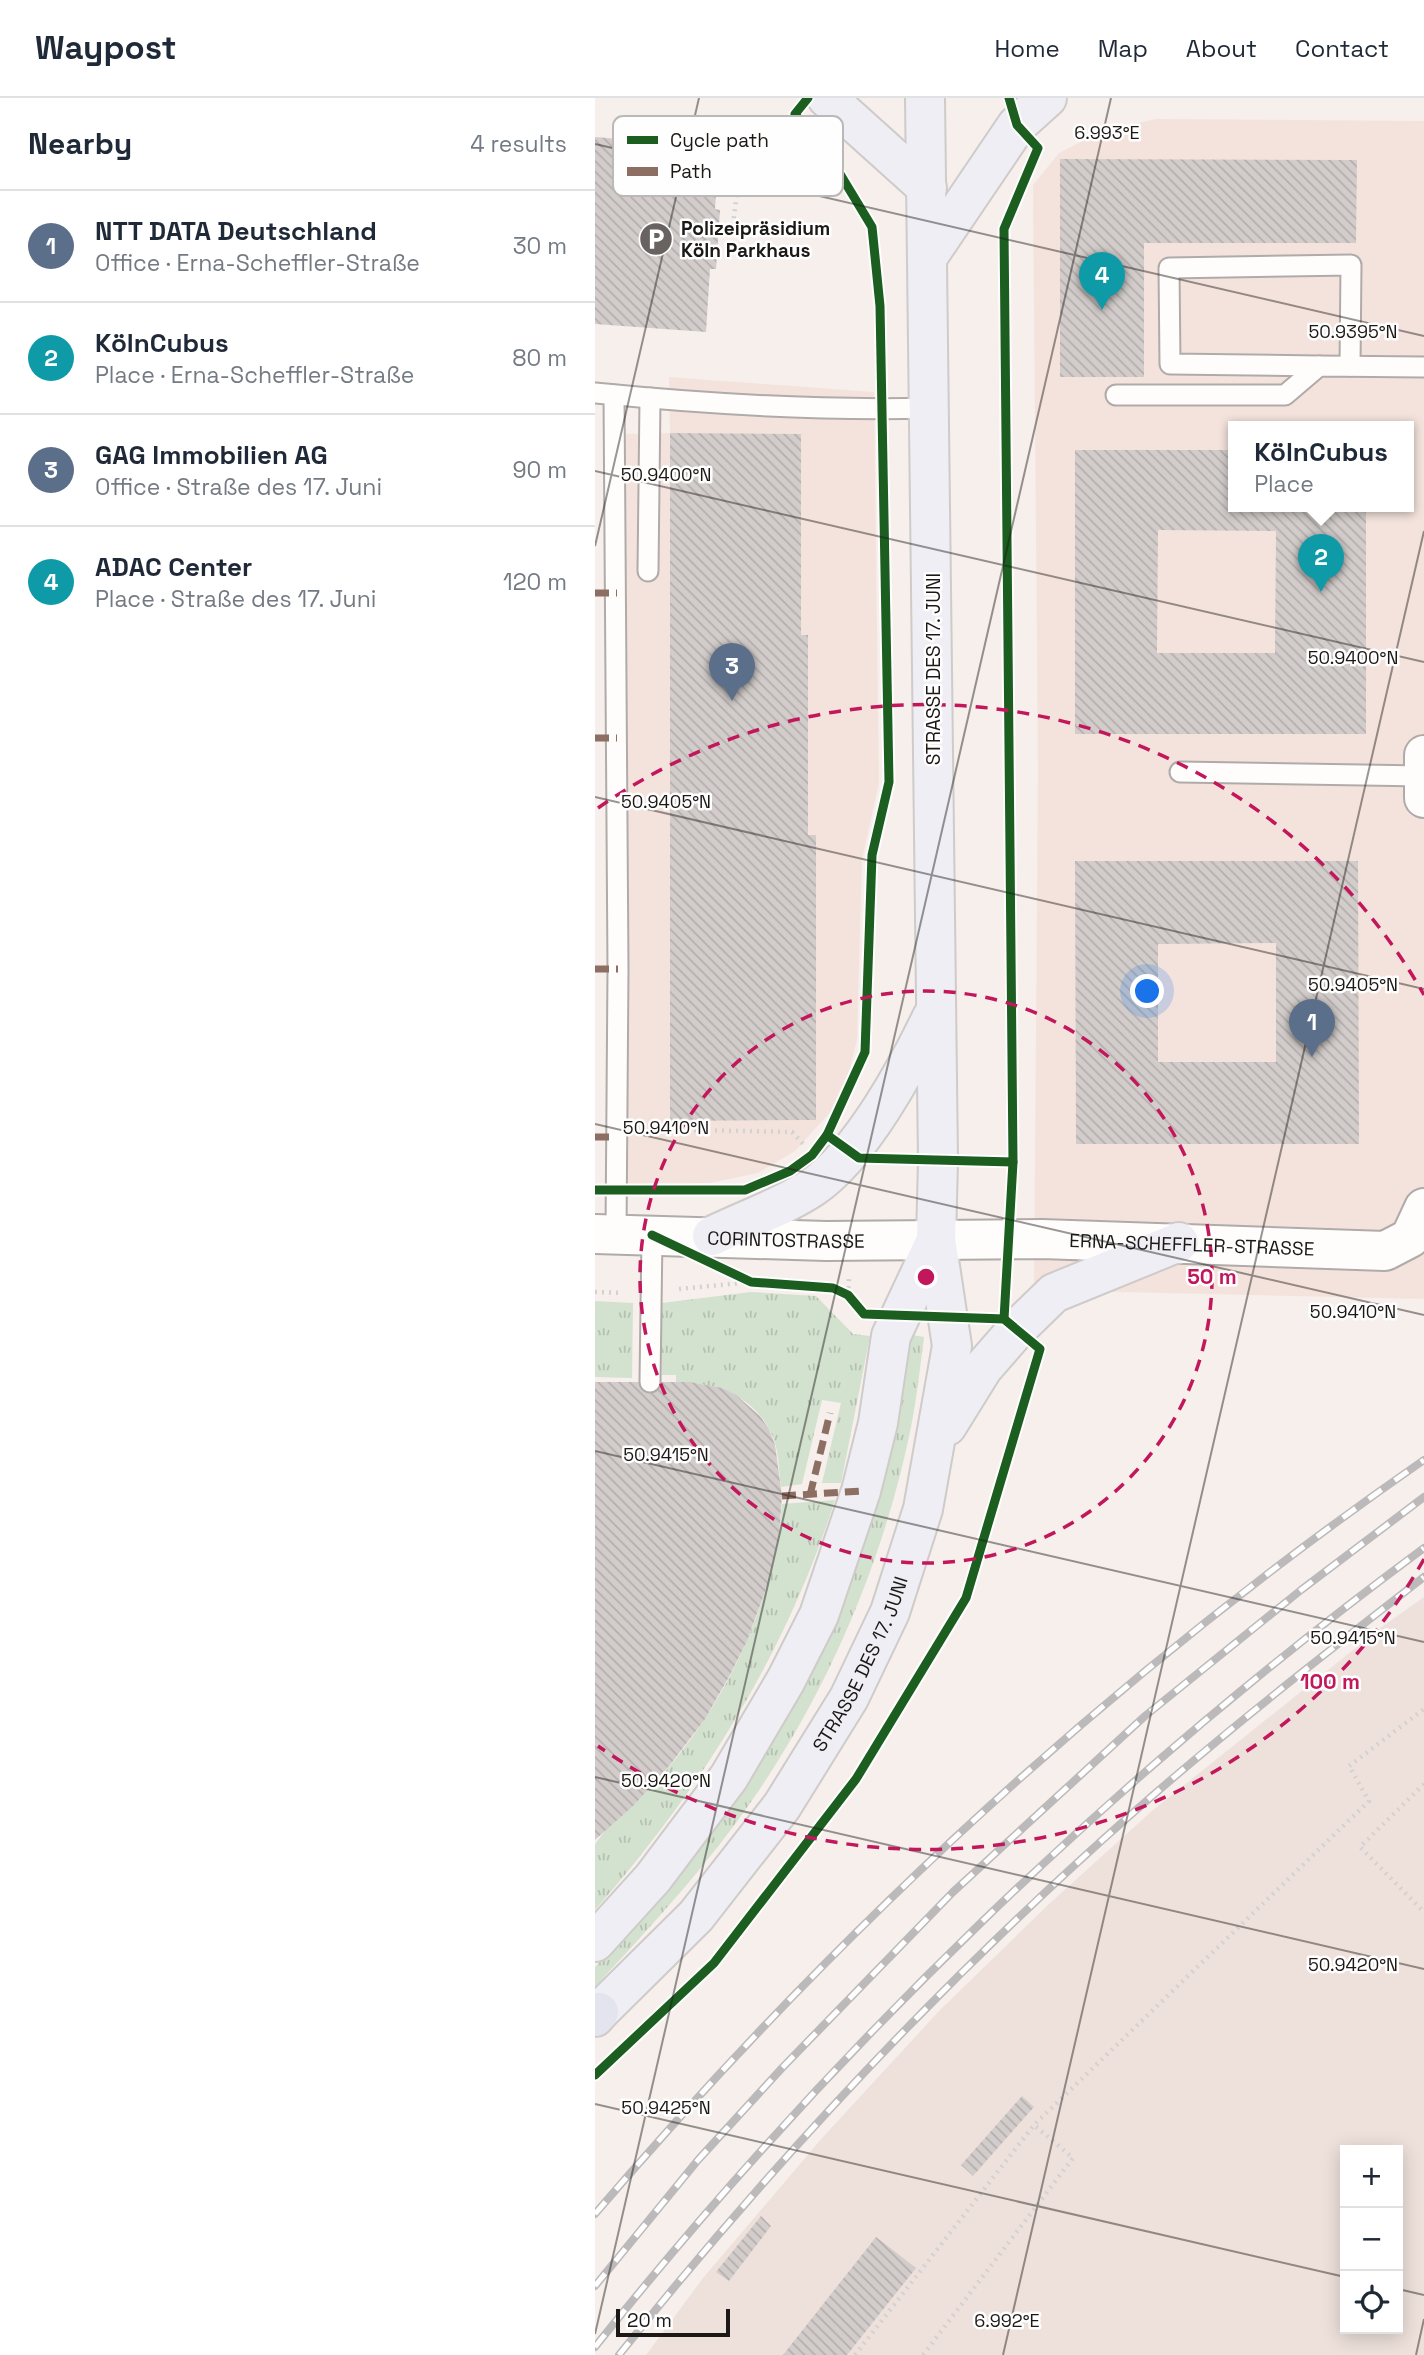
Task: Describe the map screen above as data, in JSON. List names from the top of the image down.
{
  "streets": {
    "main road": ["STRASSE DES 17. JUNI"],
    "street": ["CORINTOSTRASSE", "ERNA-SCHEFFLER-STRASSE"]
  },
  "crossings": [
    ["STRASSE DES 17. JUNI", "CORINTOSTRASSE"],
    ["STRASSE DES 17. JUNI", "ERNA-SCHEFFLER-STRASSE"],
    ["CORINTOSTRASSE", "ERNA-SCHEFFLER-STRASSE"]
  ],
  "places": {
    "parking": ["Polizeipräsidium Köln Parkhaus"]
  },
  "legend": ["Cycle path", "Path"],
  "scale_bar": "20 m",
  "page": {
    "header": "Waypost",
    "nav": [
      "Home",
      "Map",
      "About",
      "Contact"
    ],
    "heading": ["Nearby", "4 results"],
    "list": [
      {
        "mark": "1",
        "name": "NTT DATA Deutschland",
        "note": "Office · Erna-Scheffler-Straße",
        "value": "30 m"
      },
      {
        "mark": "2",
        "name": "KölnCubus",
        "note": "Place · Erna-Scheffler-Straße",
        "value": "80 m"
      },
      {
        "mark": "3",
        "name": "GAG Immobilien AG",
        "note": "Office · Straße des 17. Juni",
        "value": "90 m"
      },
      {
        "mark": "4",
        "name": "ADAC Center",
        "note": "Place · Straße des 17. Juni",
        "value": "120 m"
      }
    ],
    "pins": [
      "4",
      "2",
      "3",
      "1"
    ],
    "popup": ["KölnCubus", "Place"],
    "map_buttons": ["+", "−"],
    "scale": "20 m"
  },
  "coordinates": [
    "6.993°E",
    "50.9395°N",
    "50.9400°N",
    "50.9405°N",
    "50.9410°N",
    "50.9415°N",
    "50.9420°N",
    "50.9425°N",
    "6.992°E"
  ],
  "rings": ["50 m", "100 m"]
}
